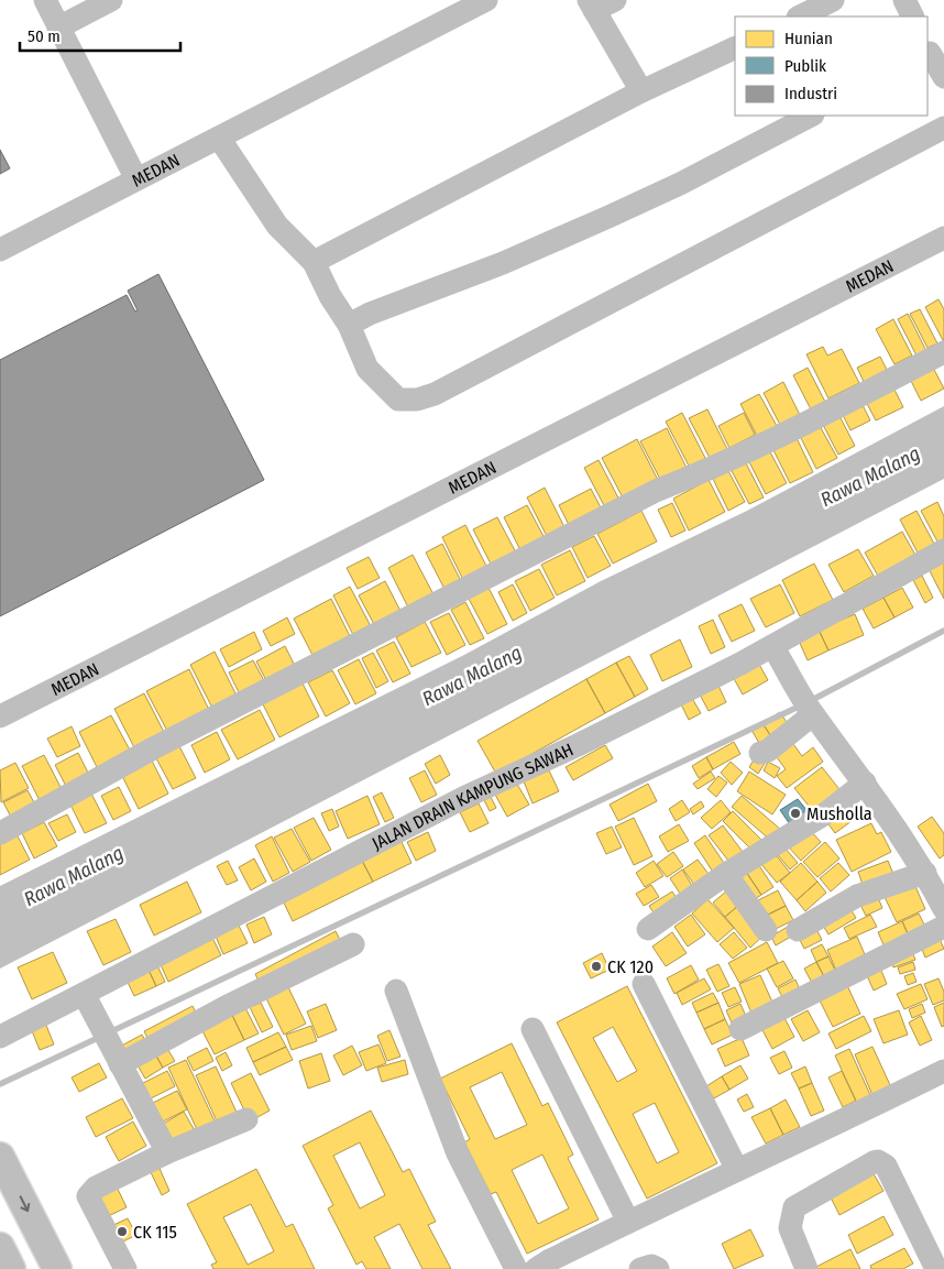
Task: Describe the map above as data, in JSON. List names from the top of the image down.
{
  "streets": {
    "street": ["MEDAN", "JALAN DRAIN KAMPUNG SAWAH"]
  },
  "water": ["Rawa Malang"],
  "places": ["Musholla", "CK 120", "CK 115"],
  "legend": ["Hunian", "Publik", "Industri"],
  "scale_bar": "50 m"
}
